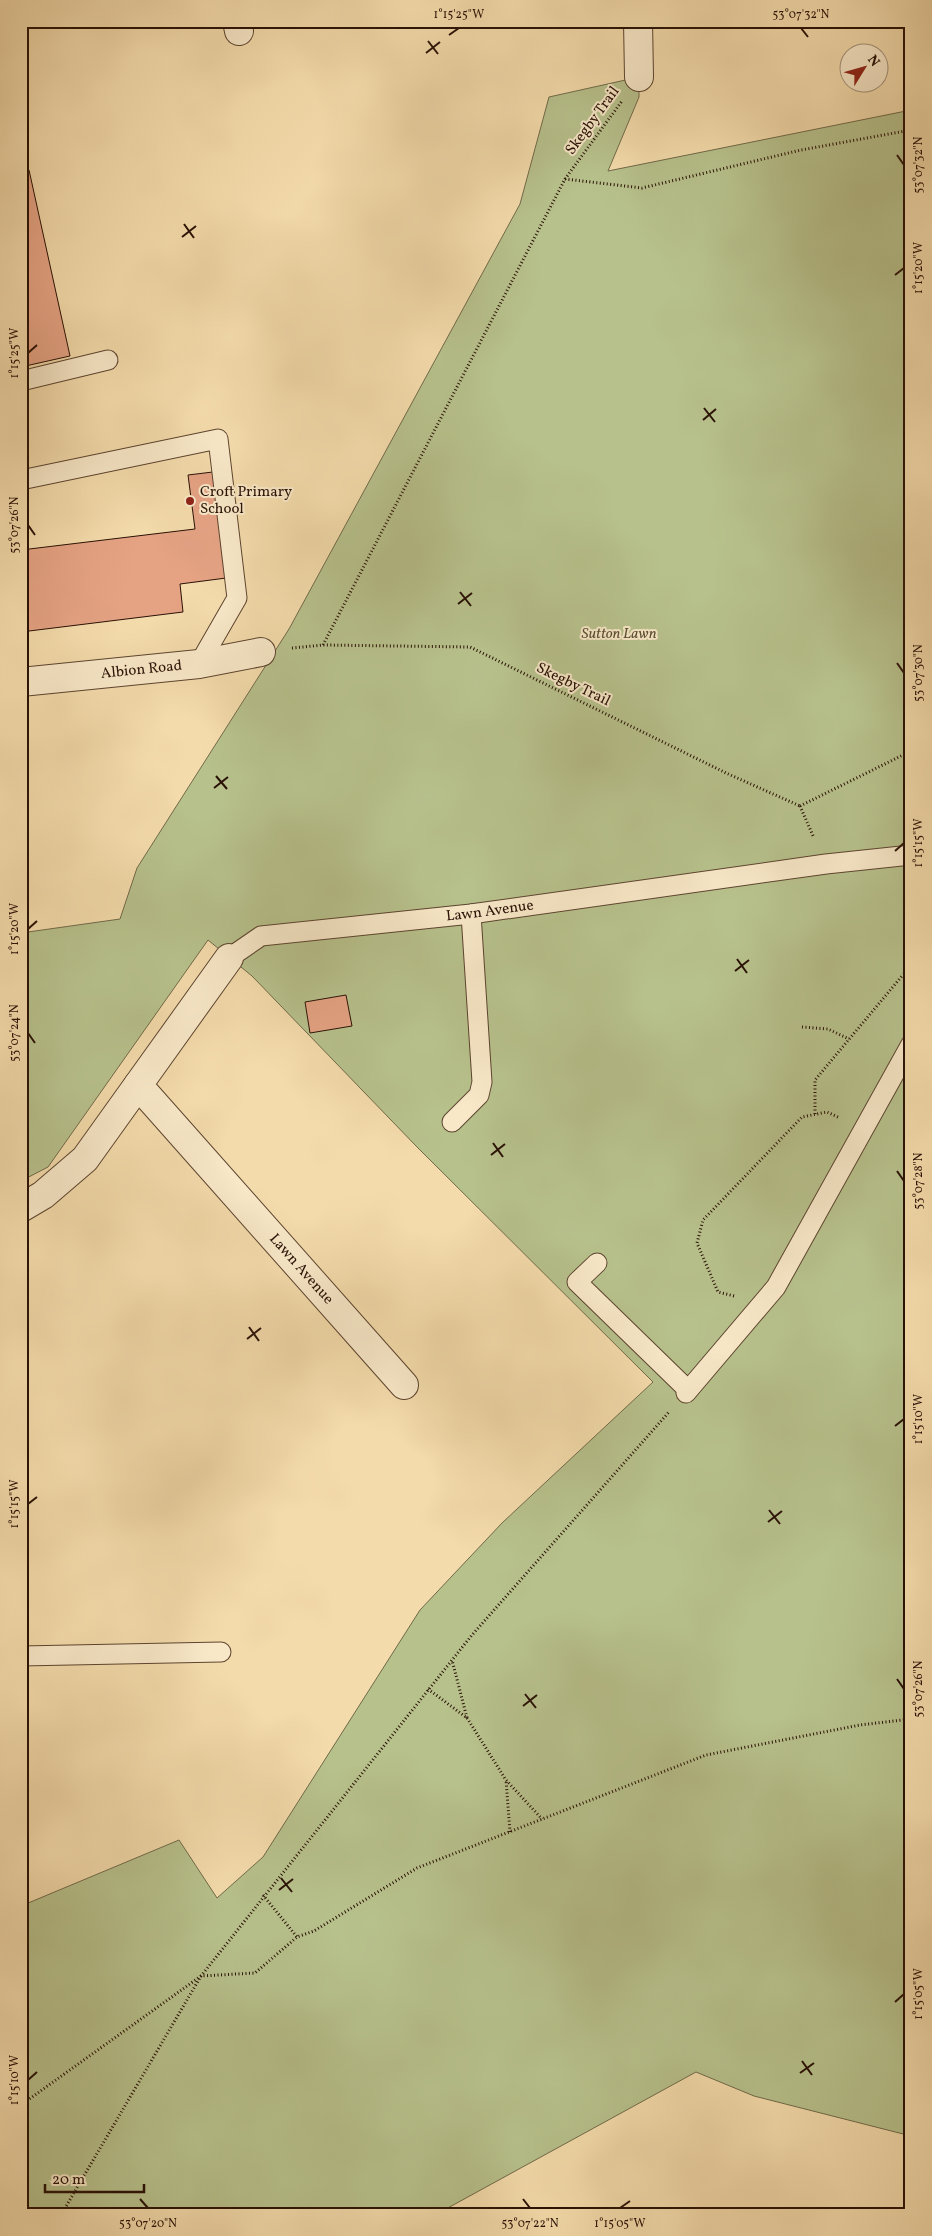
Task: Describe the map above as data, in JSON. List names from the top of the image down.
{
  "streets": {
    "street": ["Albion Road", "Lawn Avenue"],
    "path": ["Skegby Trail"]
  },
  "parks": ["Sutton Lawn"],
  "places": ["Croft Primary School"],
  "scale_bar": "20 m",
  "north": "top right",
  "coordinates": [
    "1°15'25\"W",
    "53°07'32\"N",
    "1°15'20\"W",
    "53°07'26\"N",
    "53°07'30\"N",
    "1°15'15\"W",
    "53°07'24\"N",
    "53°07'28\"N",
    "1°15'10\"W",
    "1°15'05\"W",
    "53°07'20\"N",
    "53°07'22\"N"
  ]
}
